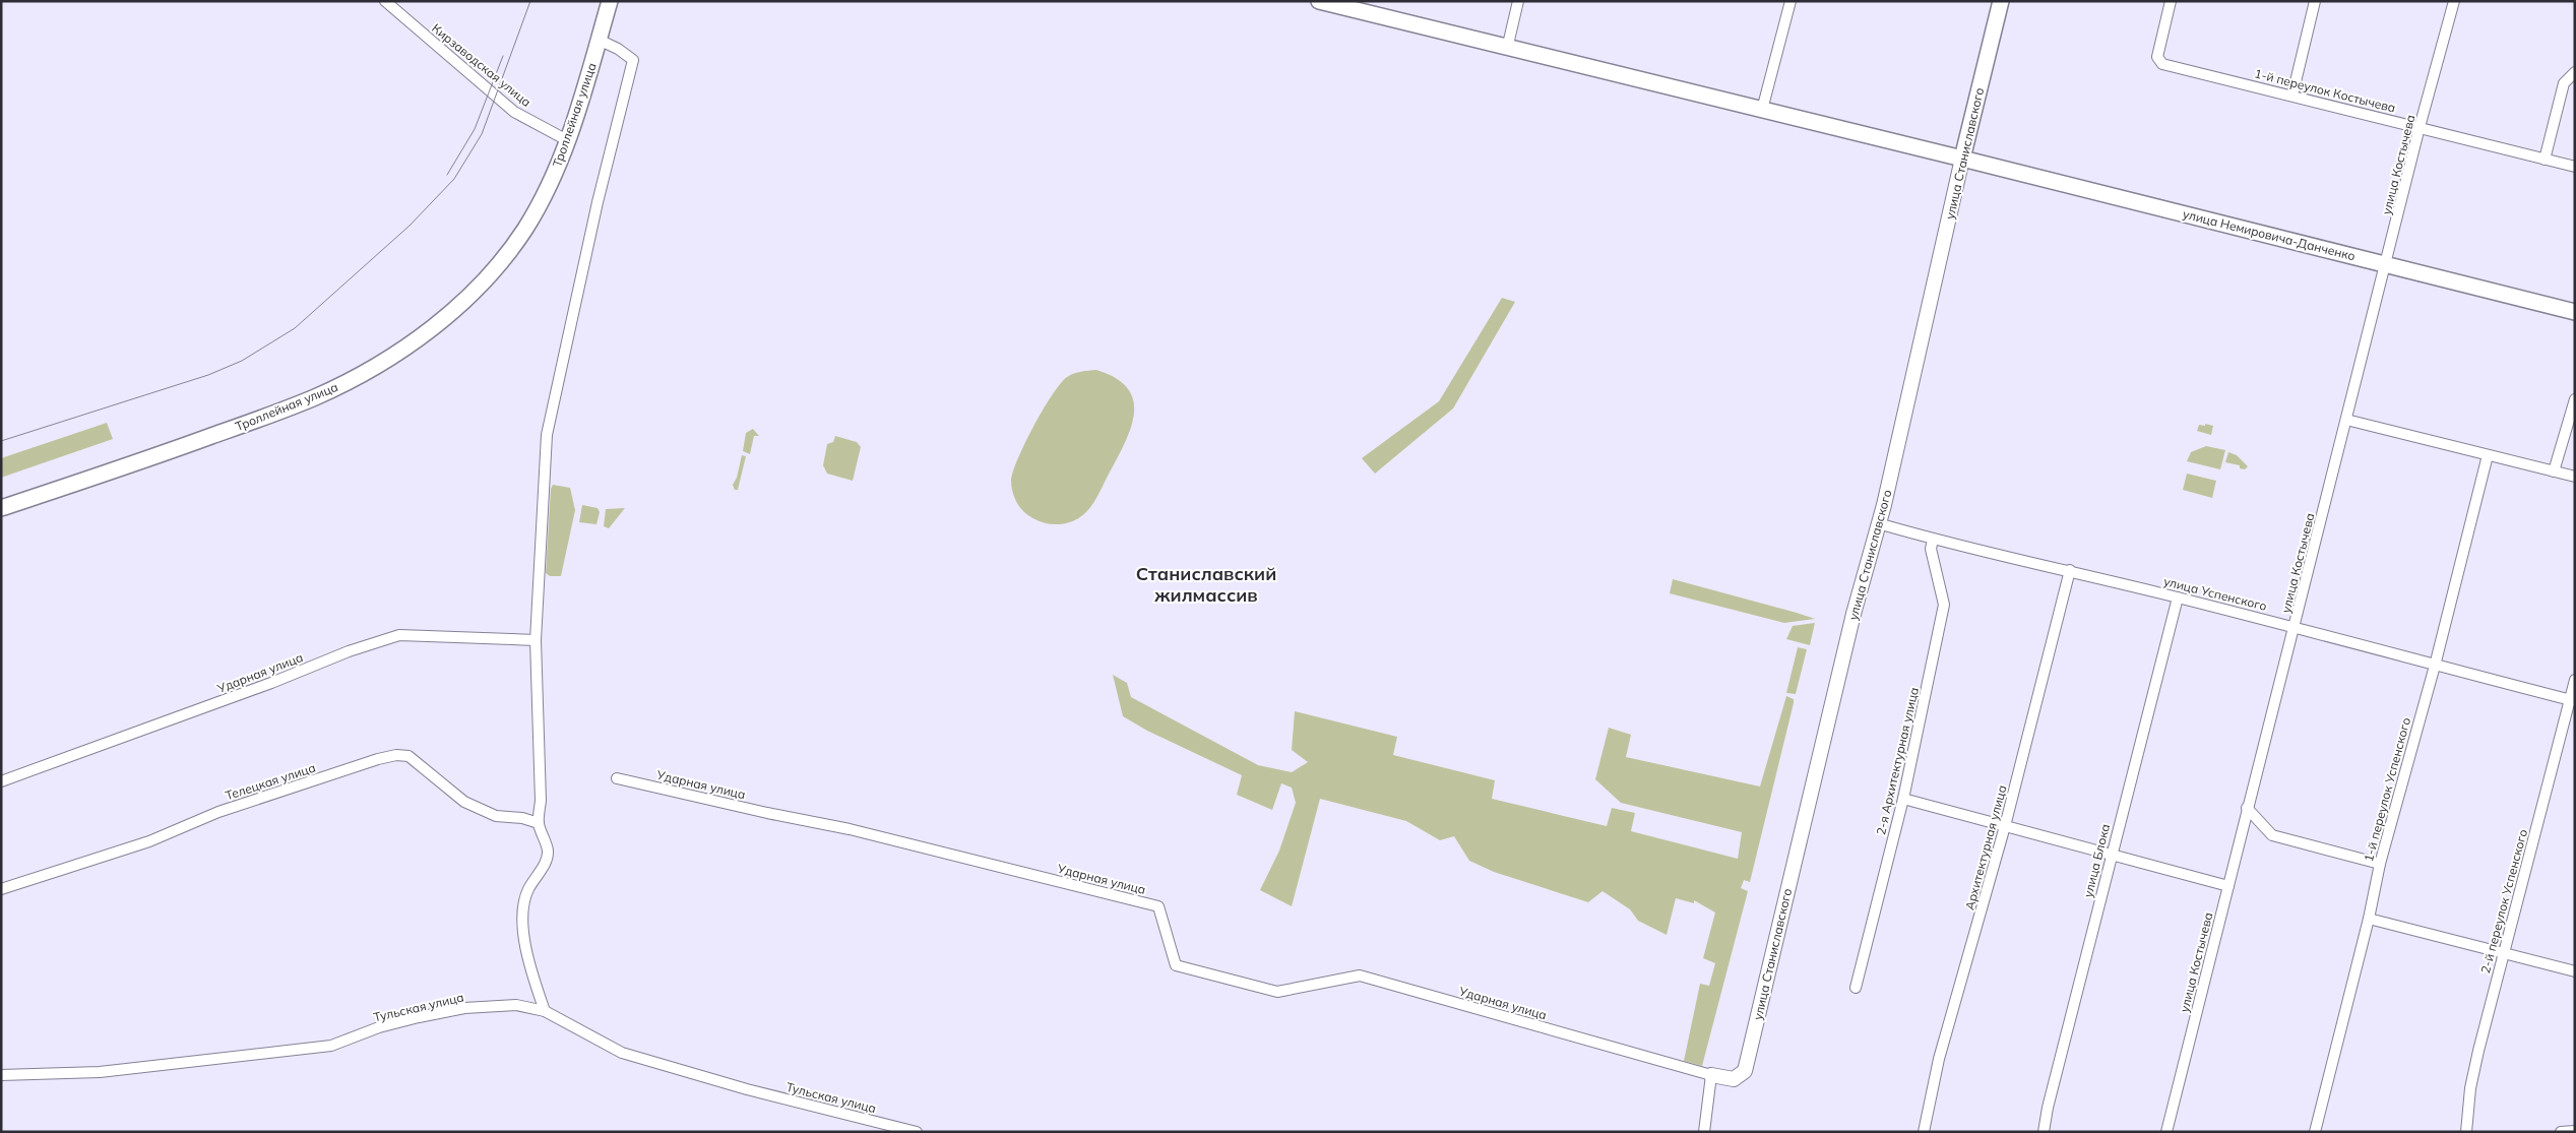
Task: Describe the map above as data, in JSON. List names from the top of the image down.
{
  "streets": {
    "main road": ["Троллейная улица", "улица Станиславского", "улица Немировича-Данченко"],
    "street": [
      "Кирзаводская улица",
      "1-й переулок Костычева",
      "улица Костычева",
      "улица Успенского",
      "Ударная улица",
      "2-я Архитектурная улица",
      "Телецкая улица",
      "1-й переулок Успенского",
      "Архитектурная улица",
      "улица Блока",
      "2-й переулок Успенского",
      "Тульская улица"
    ]
  },
  "crossings": [
    ["Кирзаводская улица", "Троллейная улица"],
    ["1-й переулок Костычева", "улица Костычева"],
    ["улица Станиславского", "улица Немировича-Данченко"],
    ["улица Станиславского", "улица Успенского"],
    ["улица Станиславского", "Ударная улица"],
    ["улица Костычева", "улица Немировича-Данченко"],
    ["улица Костычева", "улица Успенского"],
    ["улица Успенского", "2-я Архитектурная улица"],
    ["улица Успенского", "1-й переулок Успенского"],
    ["улица Успенского", "Архитектурная улица"],
    ["улица Успенского", "улица Блока"],
    ["улица Успенского", "2-й переулок Успенского"]
  ],
  "districts": ["Станиславский жилмассив"]
}
